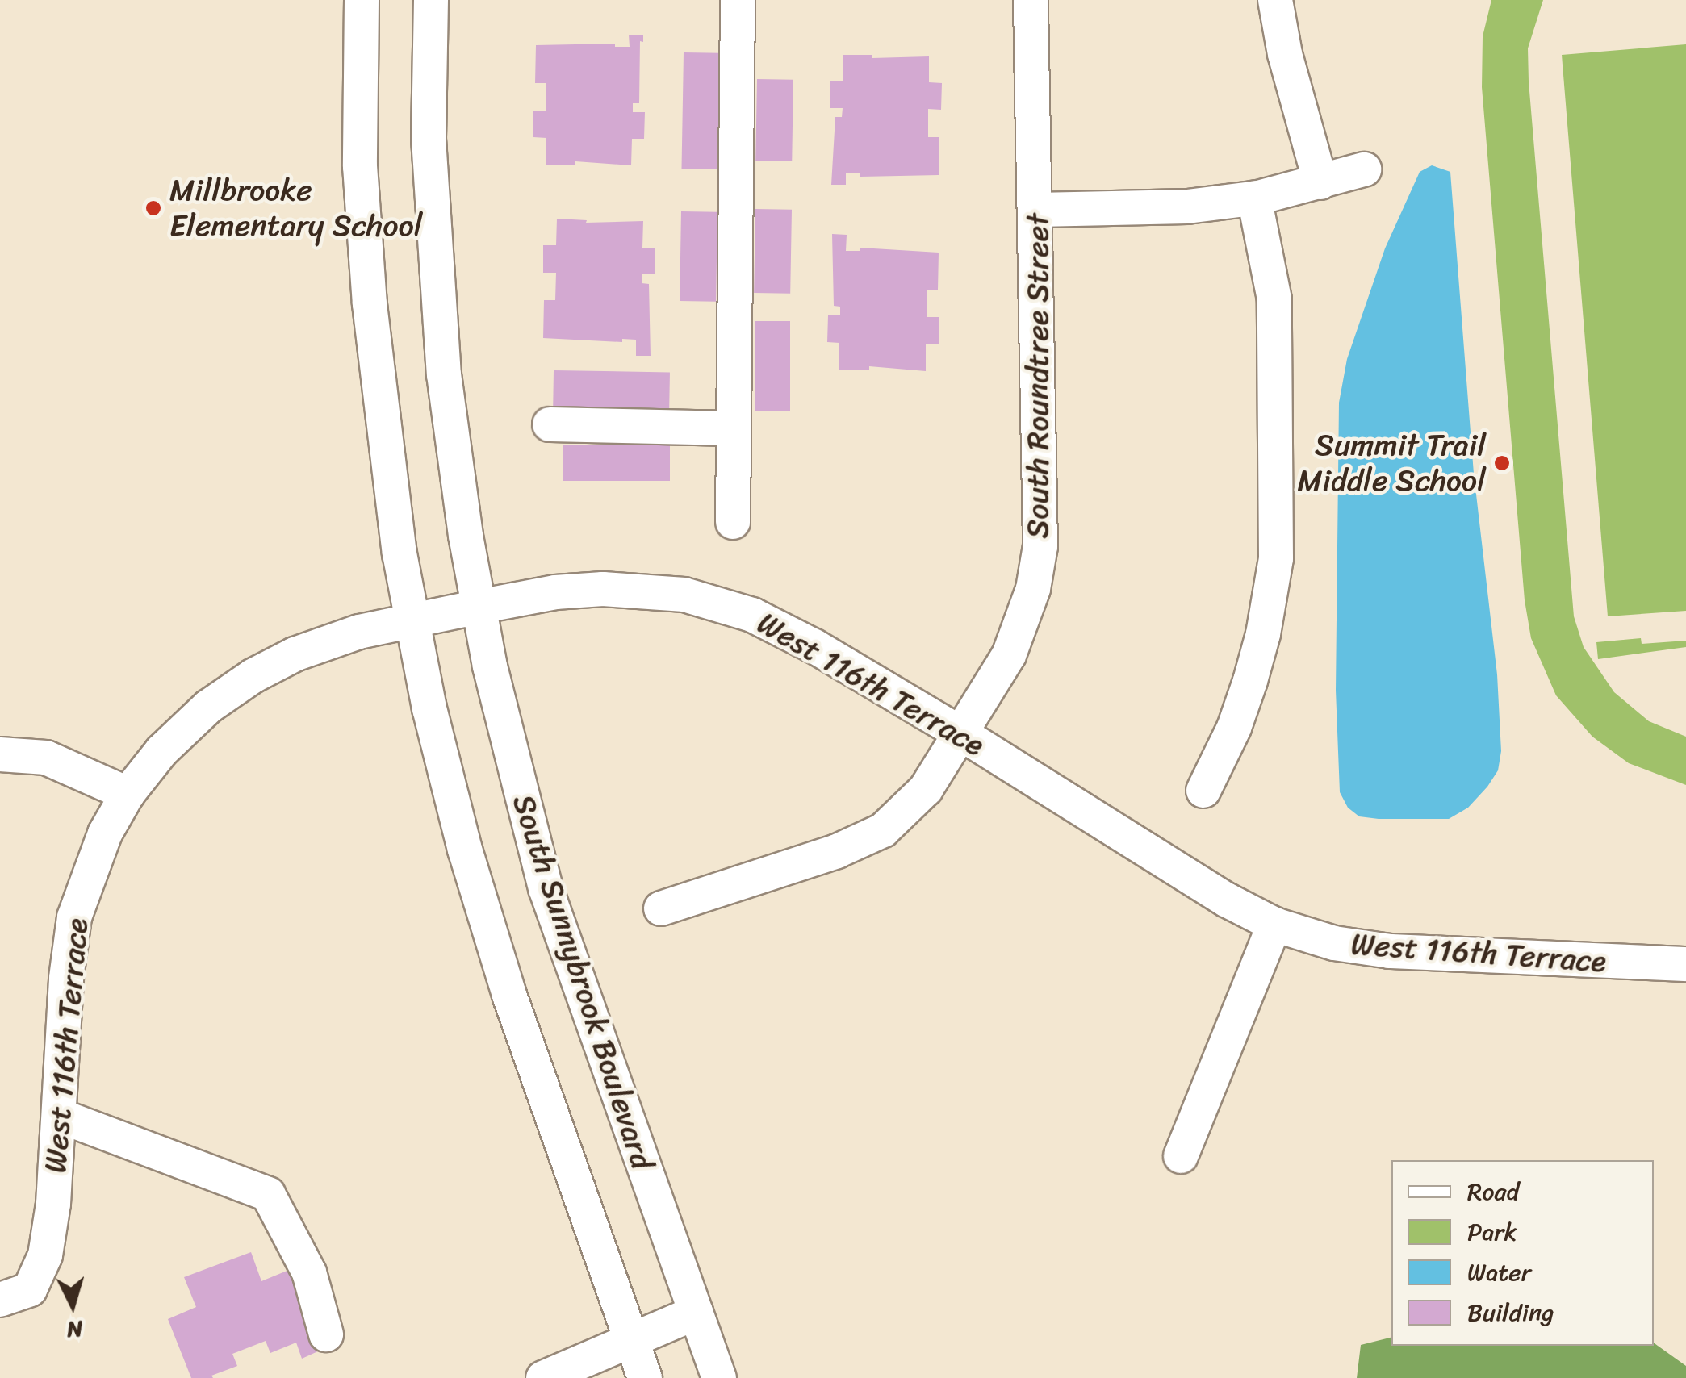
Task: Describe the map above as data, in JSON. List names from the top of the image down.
{
  "streets": {
    "street": ["South Roundtree Street", "West 116th Terrace", "South Sunnybrook Boulevard"]
  },
  "crossings": [
    ["South Roundtree Street", "West 116th Terrace"],
    ["West 116th Terrace", "South Sunnybrook Boulevard"]
  ],
  "places": ["Millbrooke Elementary School", "Summit Trail Middle School"],
  "legend": [
    "Road",
    "Park",
    "Water",
    "Building"
  ],
  "north": "bottom"
}
